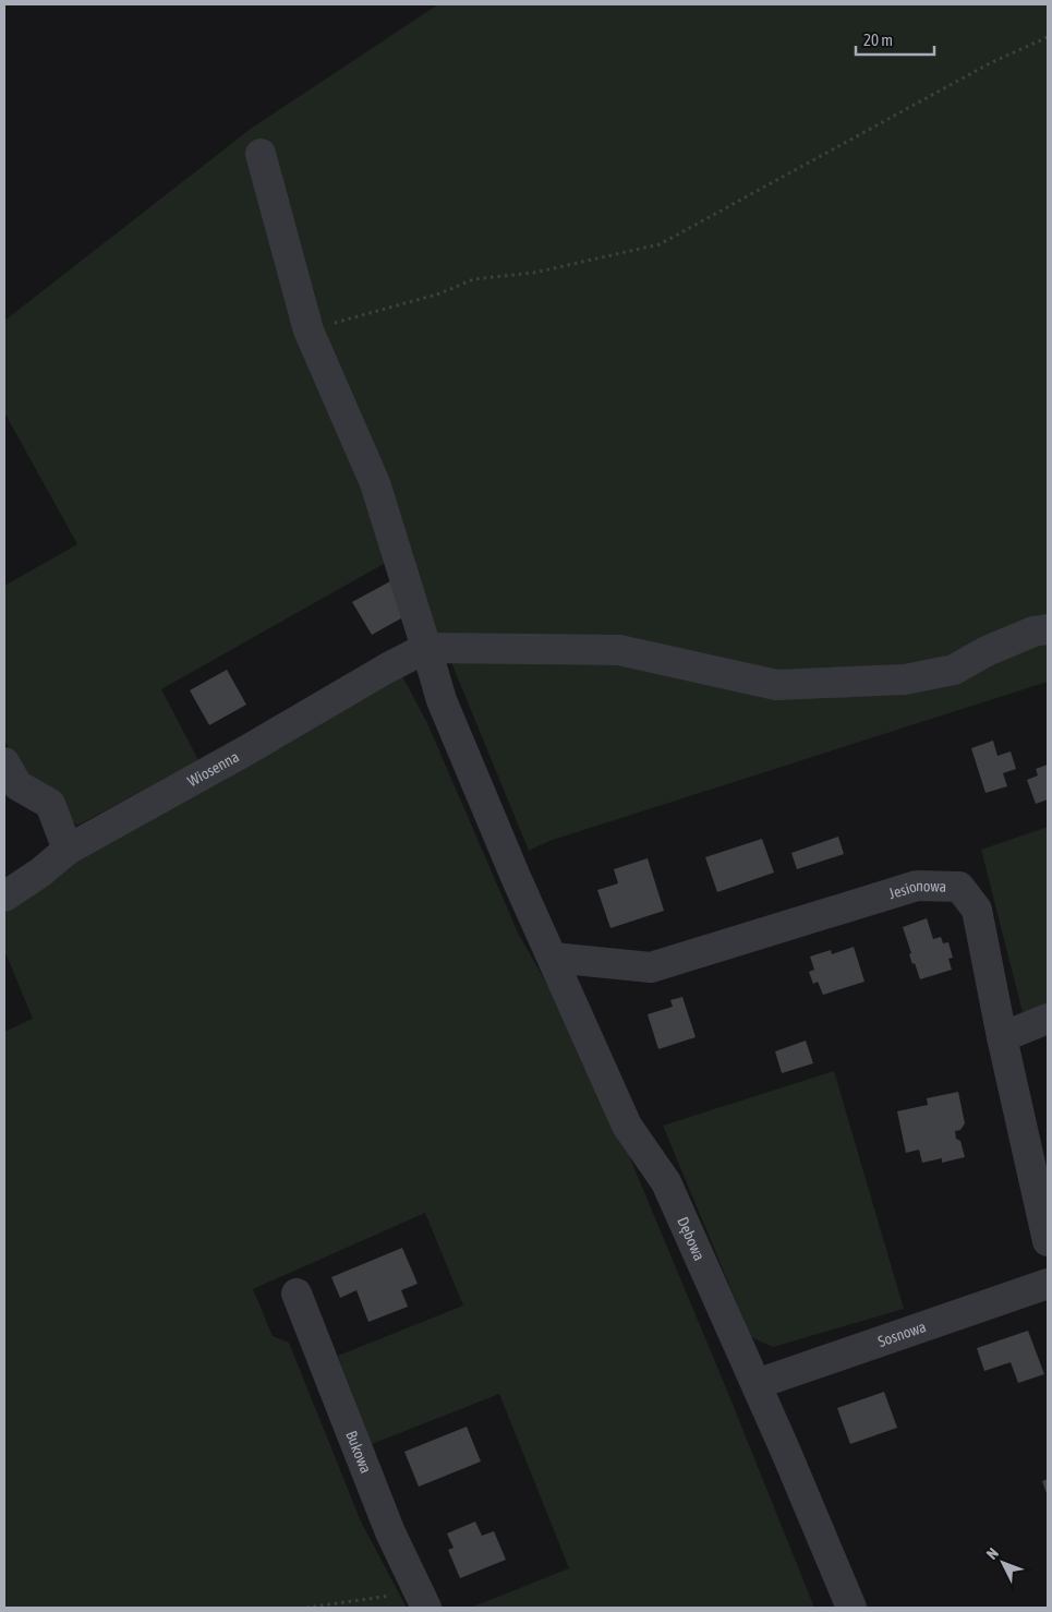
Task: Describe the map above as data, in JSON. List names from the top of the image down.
{
  "streets": {
    "street": [
      "Wiosenna",
      "Jesionowa",
      "Dębowa",
      "Sosnowa",
      "Bukowa"
    ]
  },
  "crossings": [
    ["Wiosenna", "Dębowa"],
    ["Jesionowa", "Dębowa"],
    ["Dębowa", "Sosnowa"]
  ],
  "scale_bar": "20 m",
  "north": "top left"
}
